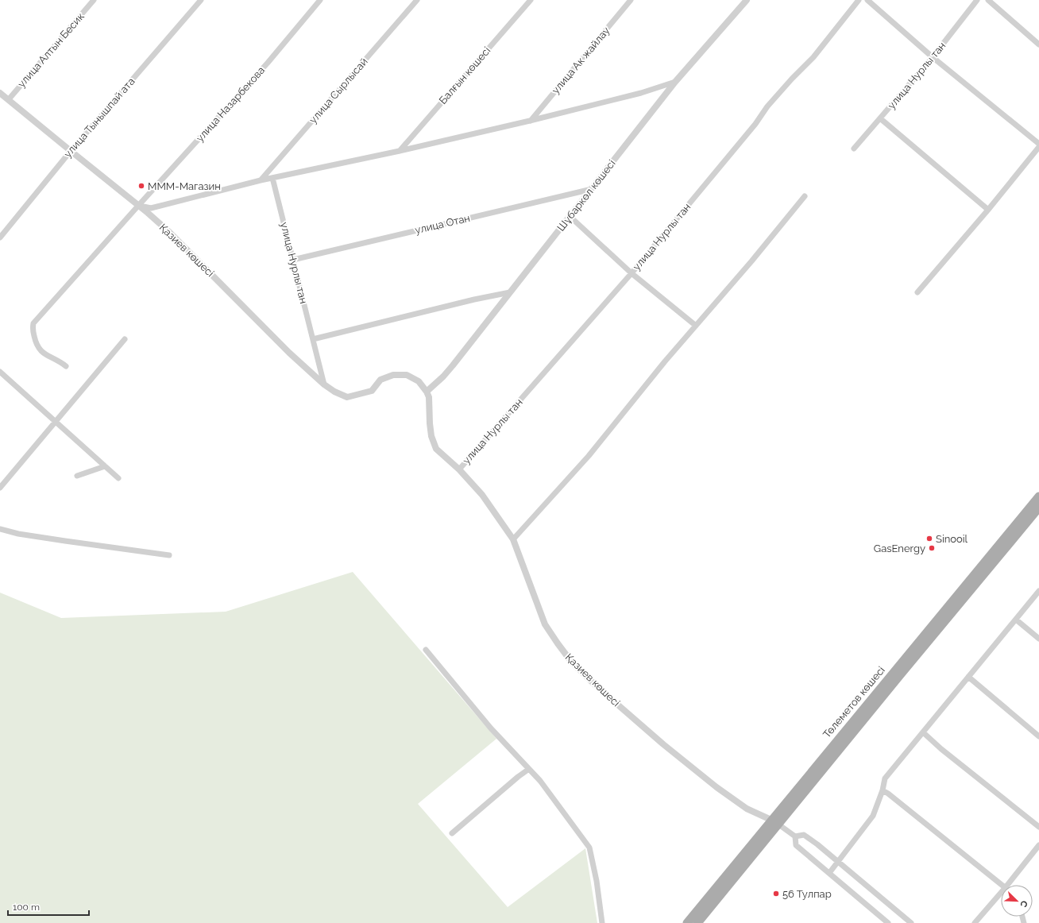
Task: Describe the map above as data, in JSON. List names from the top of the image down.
{
  "streets": {
    "main road": ["Төлеметов көшесі"],
    "street": [
      "улица Алтын Бесик",
      "улица Ак жайлау",
      "Балғын көшесі",
      "улица Нурлы тан",
      "улица Сырлысай",
      "улица Назарбекова",
      "улица Тынышпай ата",
      "Шұбаркөл көшесі",
      "улица Отан",
      "Қазиев көшесі"
    ]
  },
  "crossings": [
    ["улица Алтын Бесик", "Қазиев көшесі"],
    ["улица Нурлы тан", "улица Отан"],
    ["улица Нурлы тан", "Қазиев көшесі"],
    ["улица Назарбекова", "Қазиев көшесі"],
    ["улица Тынышпай ата", "Қазиев көшесі"],
    ["Шұбаркөл көшесі", "улица Отан"],
    ["Шұбаркөл көшесі", "Қазиев көшесі"],
    ["Қазиев көшесі", "Төлеметов көшесі"]
  ],
  "places": [
    "МММ-Магазин",
    "Sinooil",
    "GasEnergy",
    "56 Тулпар"
  ],
  "scale_bar": "100 m",
  "north": "bottom right"
}
